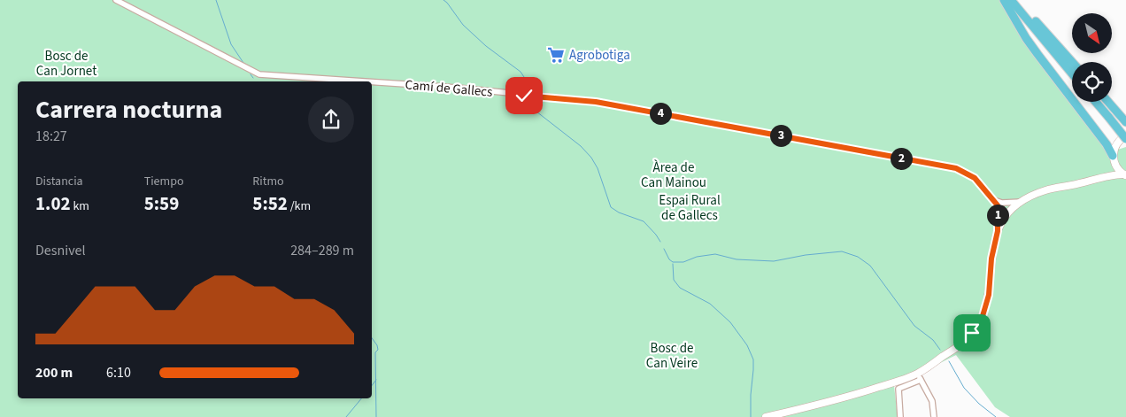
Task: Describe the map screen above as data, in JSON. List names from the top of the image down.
{
  "streets": {
    "street": ["Camí de Gallecs"]
  },
  "parks": [
    "Bosc de Can Jornet",
    "Àrea de Can Mainou",
    "Espai Rural de Gallecs",
    "Bosc de Can Veire"
  ],
  "places": {
    "supermarket": ["Agrobotiga"]
  },
  "north": "bottom right",
  "page": {
    "heading": ["Carrera nocturna", "18:27"],
    "pins": [
      "4",
      "3",
      "2",
      "1"
    ],
    "stats": [
      ["Distancia", "1.02 km"],
      ["Tiempo", "5:59"],
      ["Ritmo", "5:52 /km"]
    ],
    "chart": ["Desnivel", "284–289 m"],
    "list": [
      {
        "name": "200 m",
        "note": "6:10"
      }
    ]
  }
}
